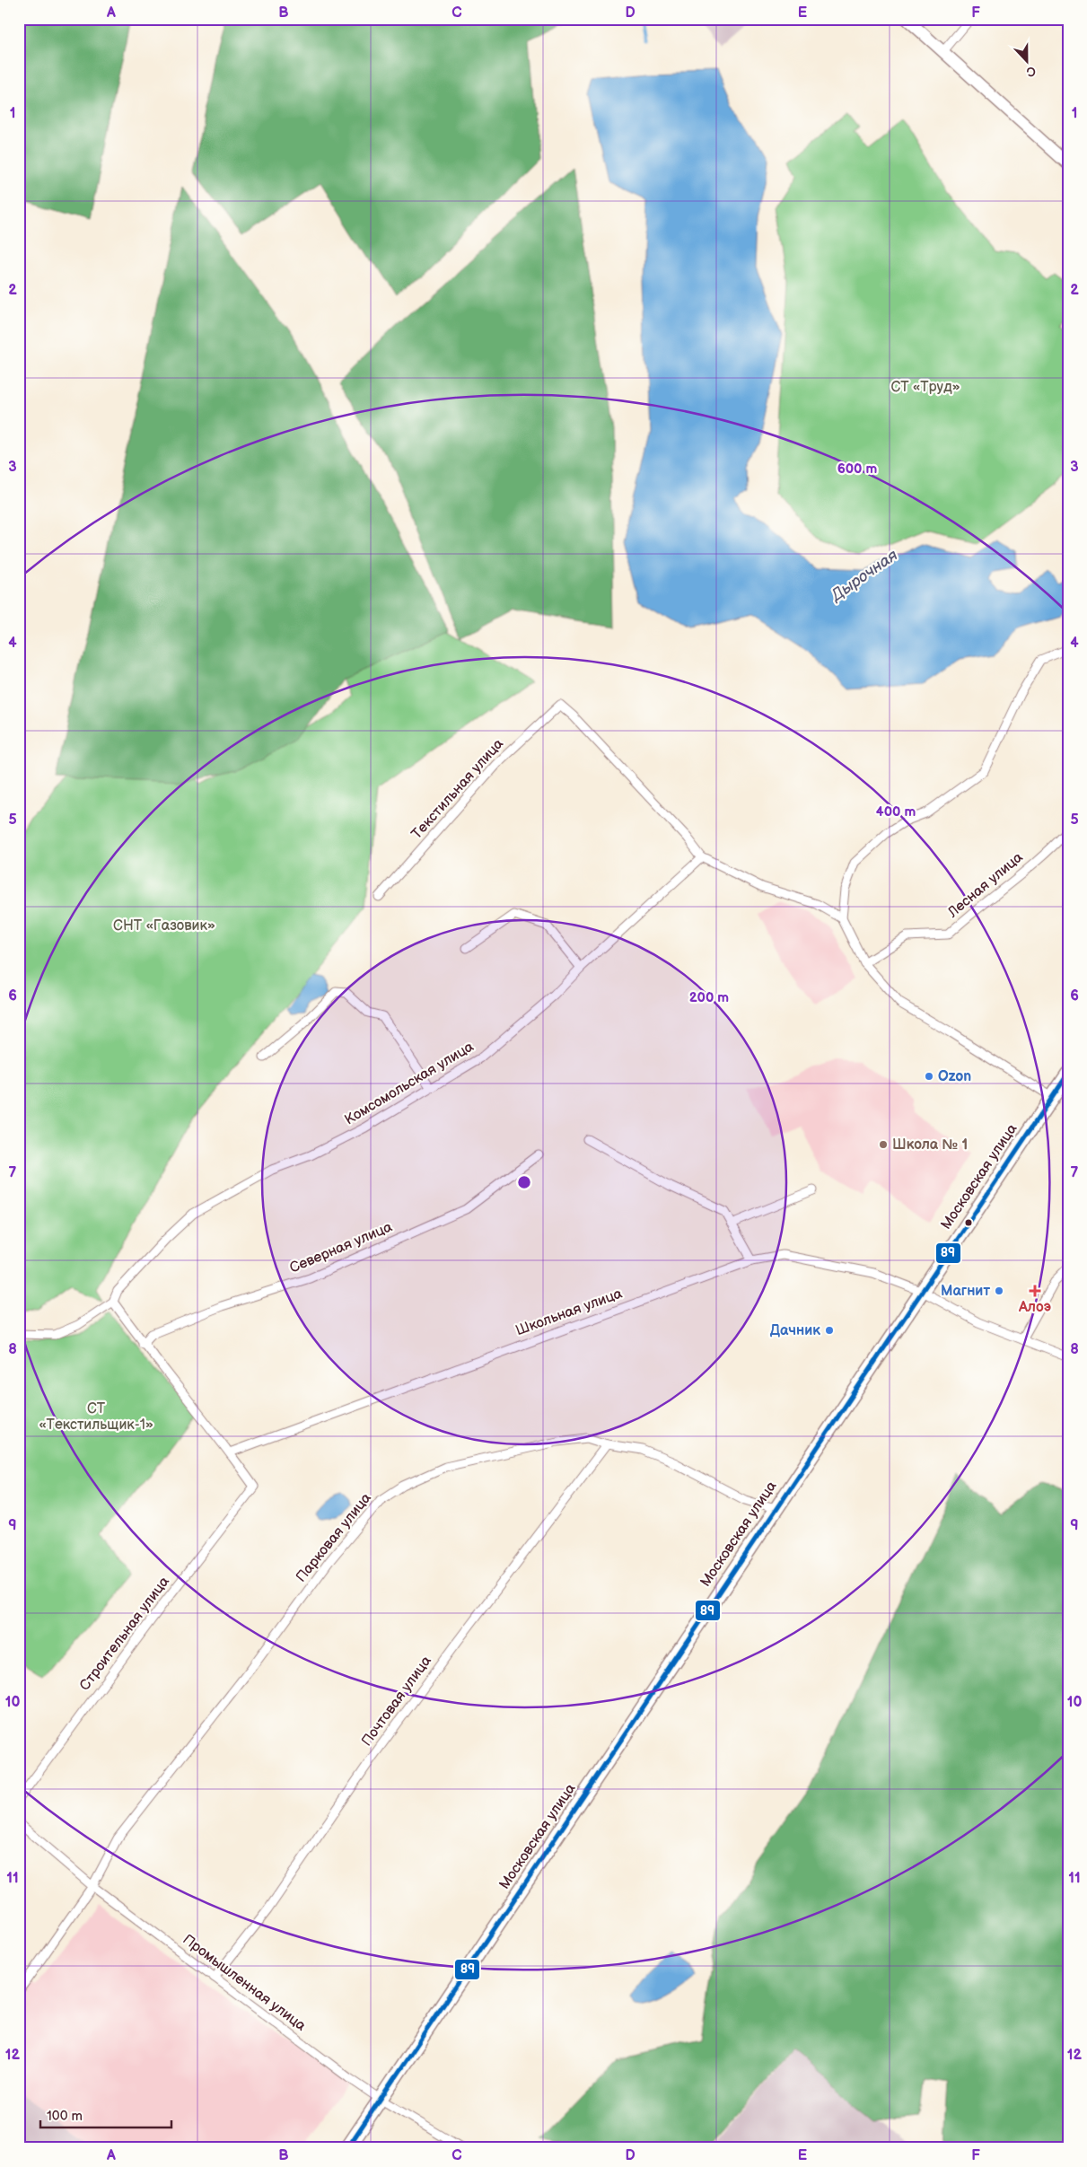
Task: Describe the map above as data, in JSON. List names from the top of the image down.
{
  "streets": {
    "highway": ["Московская улица"],
    "street": [
      "Текстильная улица",
      "Лесная улица",
      "Комсомольская улица",
      "Северная улица",
      "Школьная улица",
      "Парковая улица",
      "Строительная улица",
      "Почтовая улица",
      "Промышленная улица"
    ]
  },
  "crossings": [
    ["Текстильная улица", "Комсомольская улица"],
    ["Московская улица", "Школьная улица"],
    ["Московская улица", "Парковая улица"],
    ["Московская улица", "Промышленная улица"],
    ["Школьная улица", "Строительная улица"],
    ["Парковая улица", "Почтовая улица"],
    ["Парковая улица", "Промышленная улица"],
    ["Почтовая улица", "Промышленная улица"]
  ],
  "water": ["Дырочная"],
  "parks": ["СТ «Труд»", "СНТ «Газовик»", "СТ «Текстильщик-1»"],
  "places": {
    "other": [
      "Ozon",
      "Школа № 1",
      "Магнит",
      "Дачник"
    ],
    "health": ["Алоэ"]
  },
  "lines": ["transit line 89"],
  "scale_bar": "100 m",
  "north": "bottom",
  "grid": {
    "columns": [
      "A",
      "B",
      "C",
      "D",
      "E",
      "F"
    ],
    "rows": [
      "1",
      "2",
      "3",
      "4",
      "5",
      "6",
      "7",
      "8",
      "9",
      "10",
      "11",
      "12"
    ]
  },
  "rings": ["600 m", "400 m", "200 m"]
}
